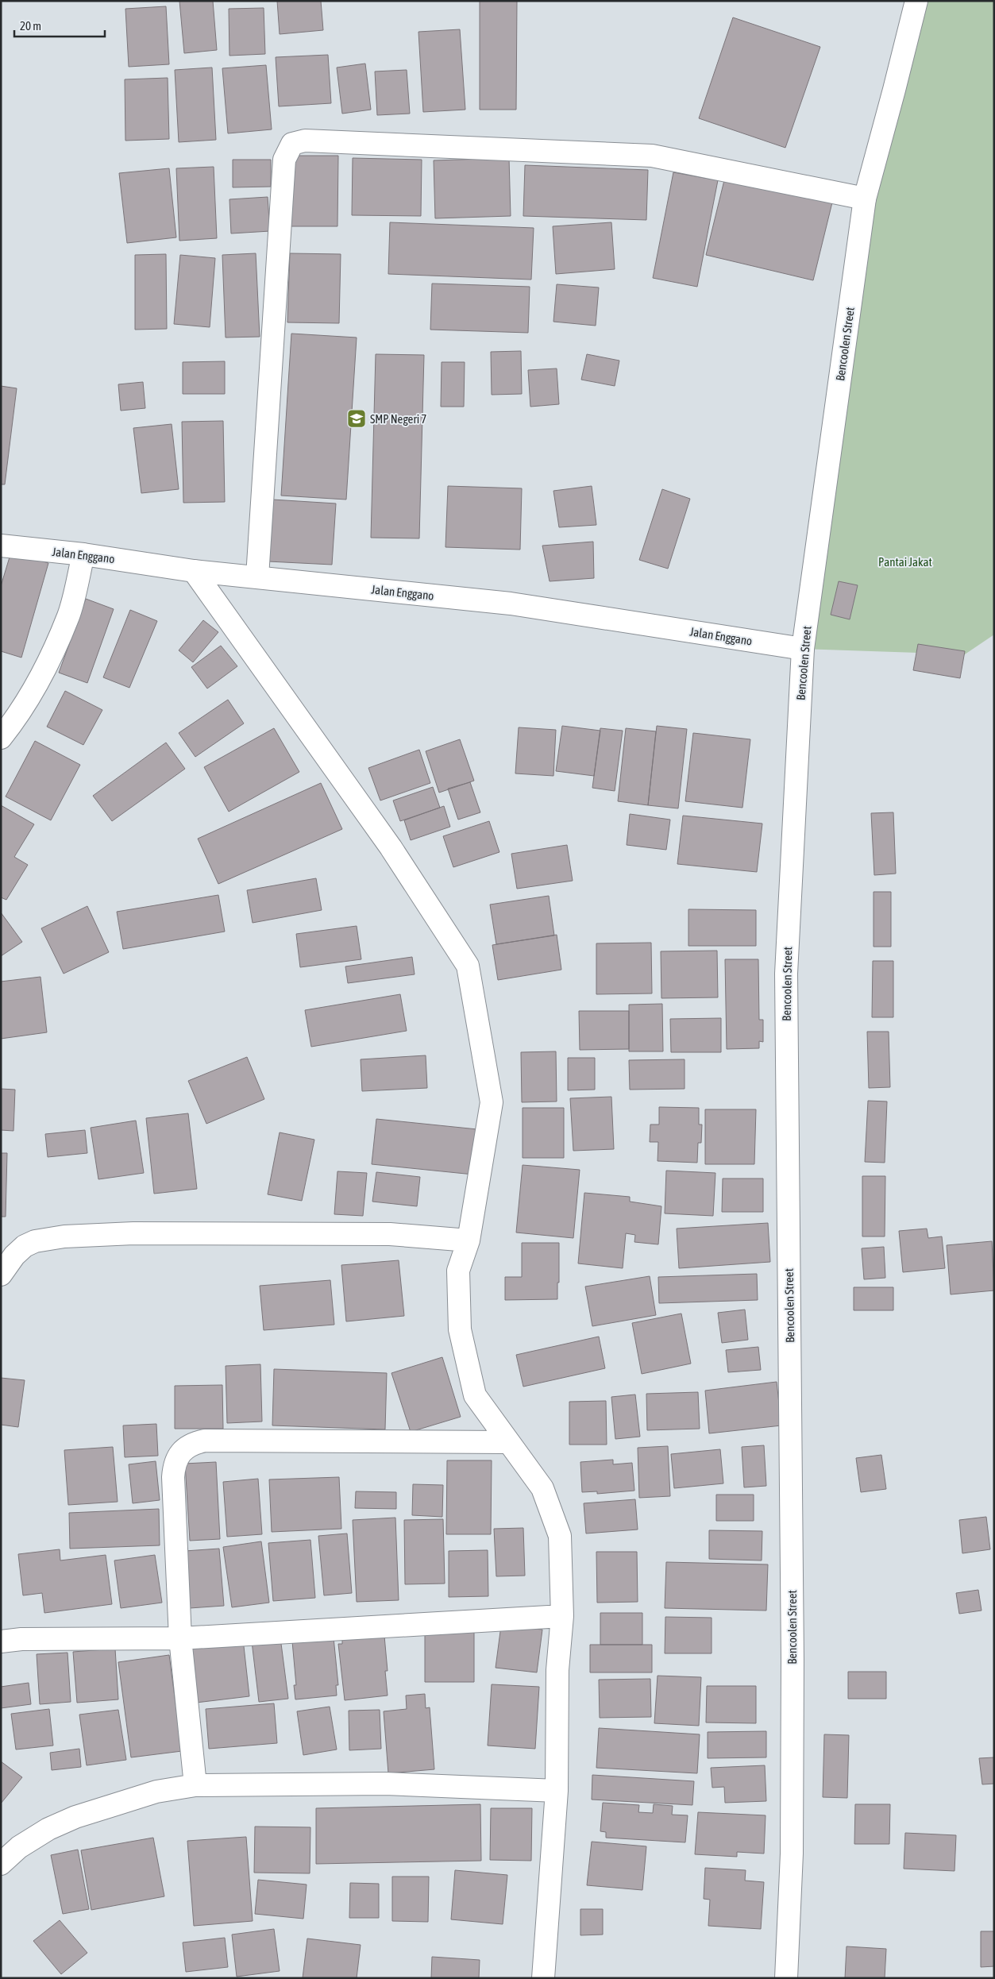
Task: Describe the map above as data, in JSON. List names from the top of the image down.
{
  "streets": {
    "street": ["Bencoolen Street", "Jalan Enggano"]
  },
  "crossings": [
    ["Bencoolen Street", "Jalan Enggano"]
  ],
  "parks": ["Pantai Jakat"],
  "places": {
    "school or university": ["SMP Negeri 7"]
  },
  "scale_bar": "20 m"
}
